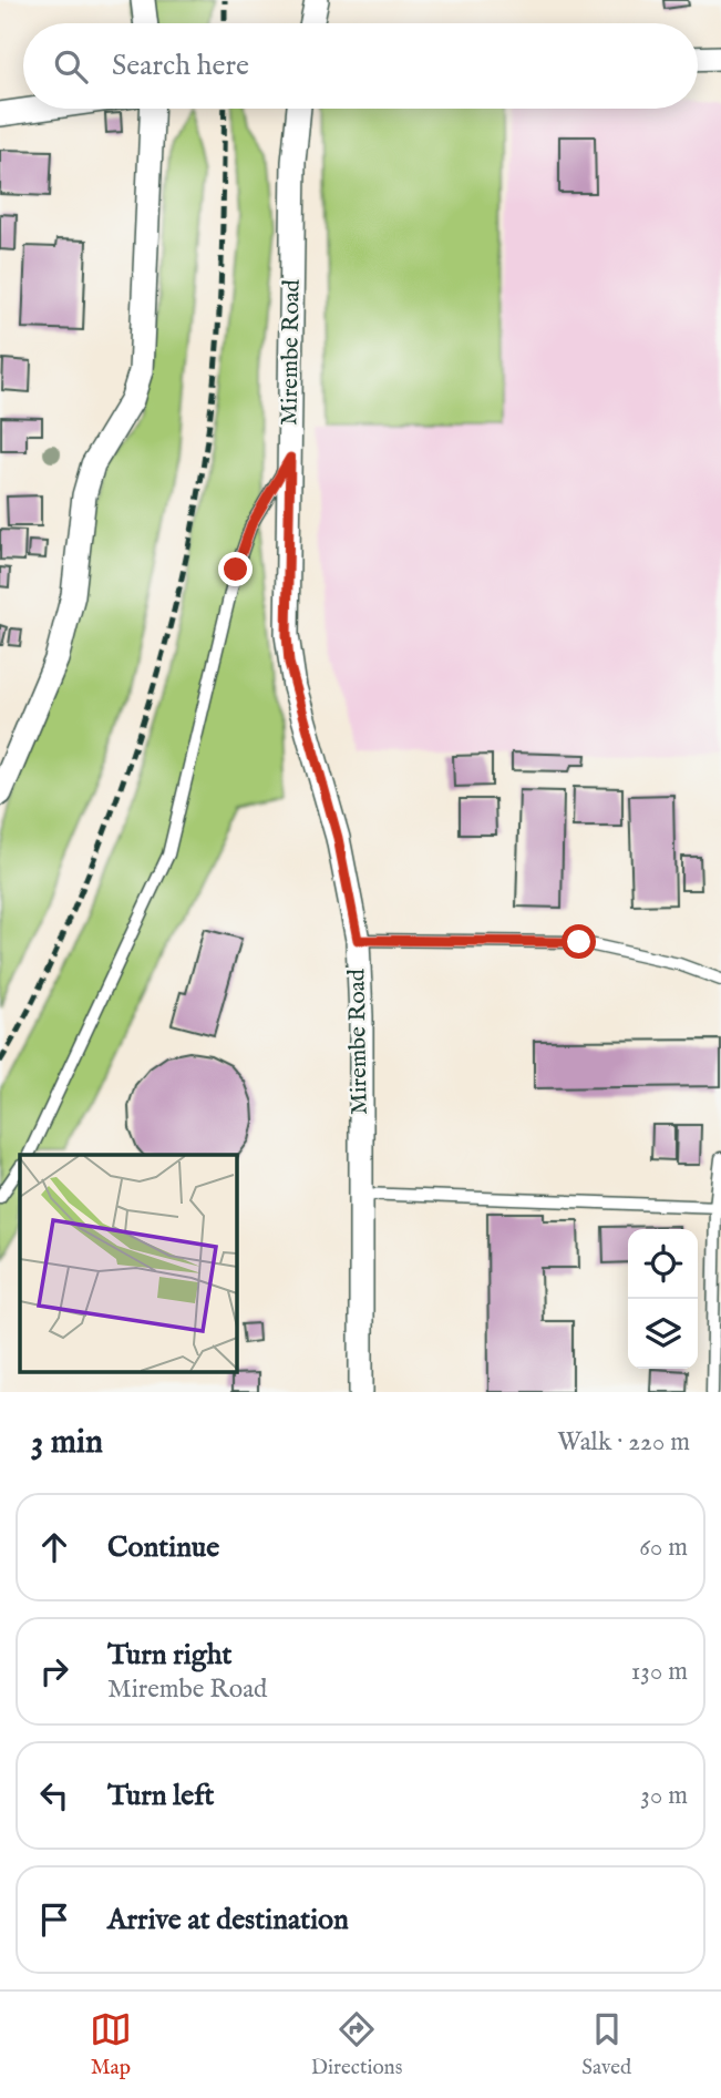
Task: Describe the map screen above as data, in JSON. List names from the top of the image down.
{
  "streets": {
    "street": ["Mirembe Road"]
  },
  "page": {
    "search": "Search here",
    "heading": ["3 min", "Walk · 220 m"],
    "list": [
      ["Continue", "60 m"],
      ["Turn right", "Mirembe Road", "130 m"],
      ["Turn left", "30 m"],
      "Arrive at destination"
    ],
    "nav": ["Map", "Directions", "Saved"]
  }
}
